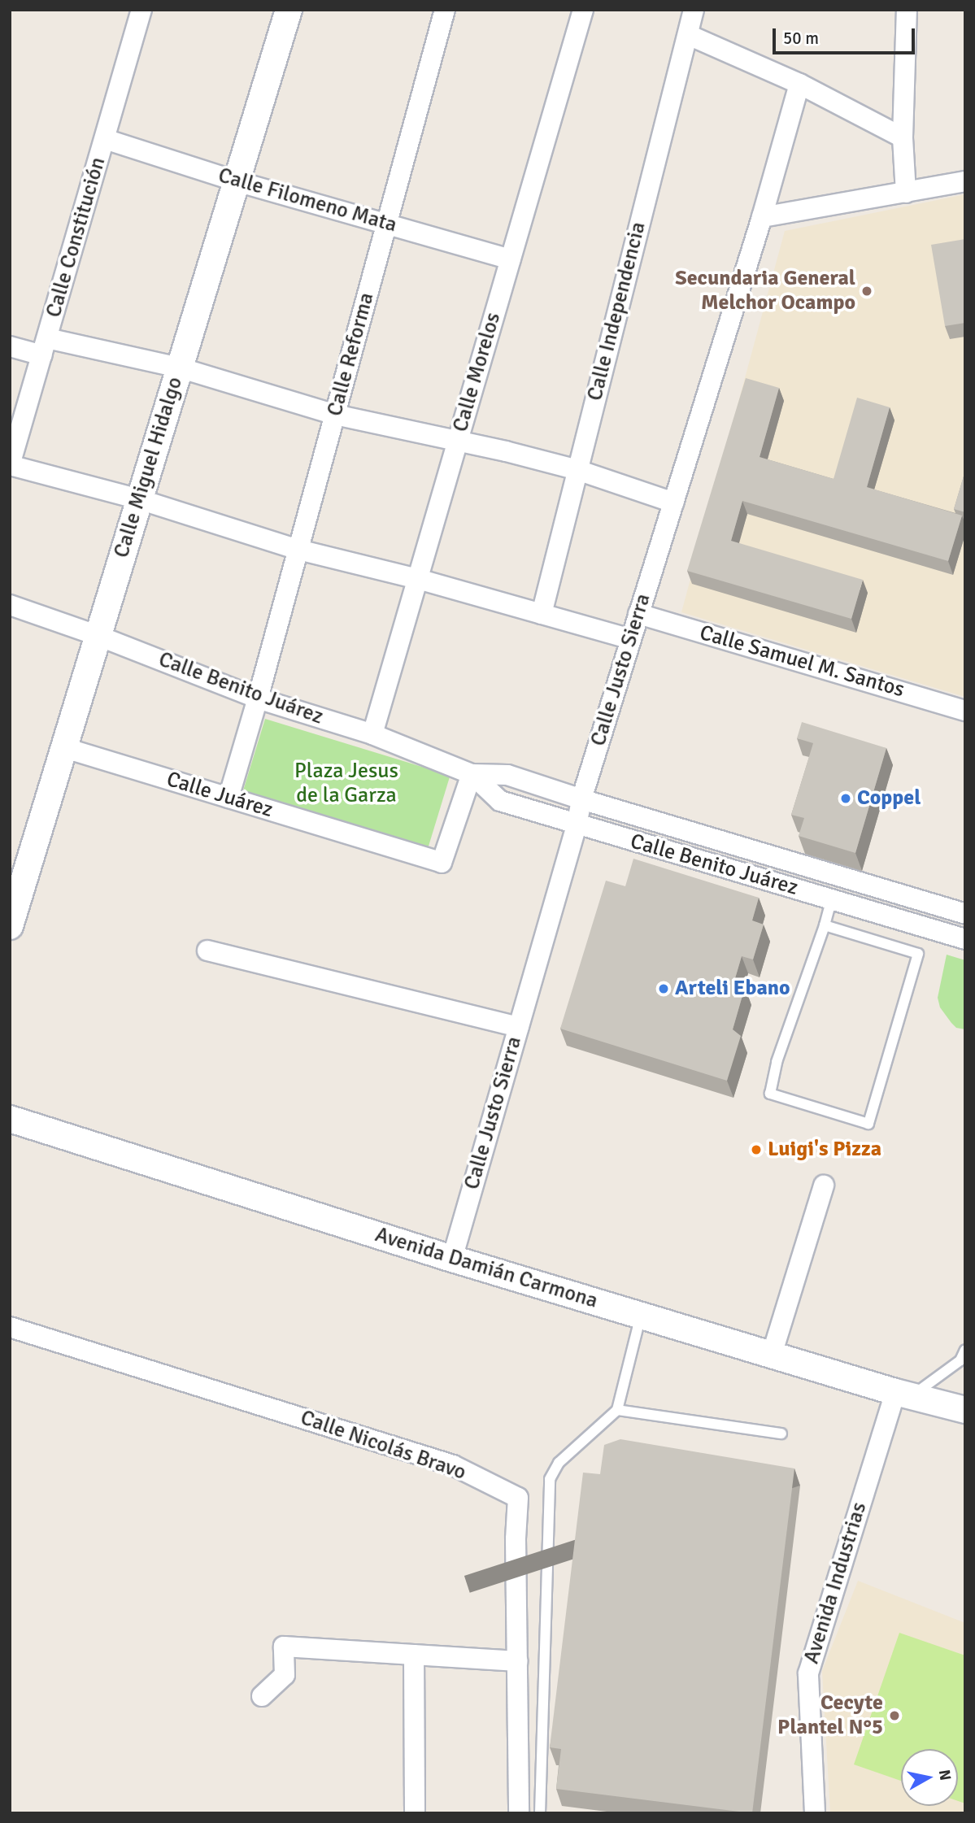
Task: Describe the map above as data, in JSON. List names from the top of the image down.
{
  "streets": {
    "street": [
      "Calle Filomeno Mata",
      "Calle Constitución",
      "Calle Independencia",
      "Calle Reforma",
      "Calle Morelos",
      "Calle Miguel Hidalgo",
      "Calle Samuel M. Santos",
      "Calle Justo Sierra",
      "Calle Benito Juárez",
      "Calle Juárez",
      "Avenida Damián Carmona",
      "Calle Nicolás Bravo",
      "Avenida Industrias"
    ]
  },
  "crossings": [
    ["Calle Filomeno Mata", "Calle Constitución"],
    ["Calle Filomeno Mata", "Calle Reforma"],
    ["Calle Filomeno Mata", "Calle Morelos"],
    ["Calle Filomeno Mata", "Calle Miguel Hidalgo"],
    ["Calle Reforma", "Calle Benito Juárez"],
    ["Calle Reforma", "Calle Juárez"],
    ["Calle Morelos", "Calle Benito Juárez"],
    ["Calle Miguel Hidalgo", "Calle Benito Juárez"],
    ["Calle Miguel Hidalgo", "Calle Juárez"],
    ["Calle Samuel M. Santos", "Calle Justo Sierra"],
    ["Calle Justo Sierra", "Calle Benito Juárez"],
    ["Calle Justo Sierra", "Avenida Damián Carmona"],
    ["Calle Benito Juárez", "Calle Juárez"],
    ["Avenida Damián Carmona", "Avenida Industrias"]
  ],
  "parks": ["Plaza Jesus de la Garza"],
  "places": [
    "Secundaria General Melchor Ocampo",
    "Coppel",
    "Arteli Ebano",
    "Luigi's Pizza",
    "Cecyte Plantel N°5"
  ],
  "scale_bar": "50 m",
  "north": "right"
}
